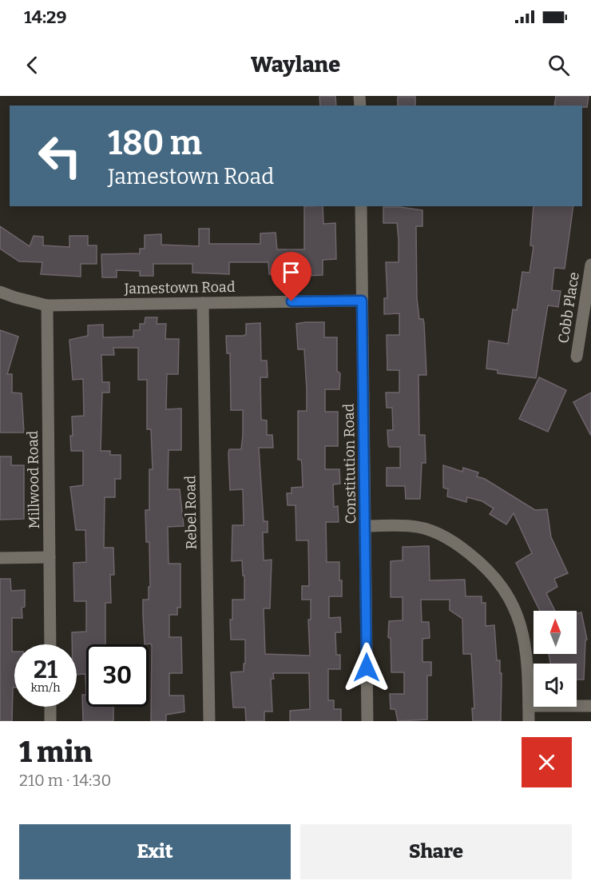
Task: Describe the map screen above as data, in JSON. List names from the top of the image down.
{
  "streets": {
    "street": [
      "Jamestown Road",
      "Cobb Place",
      "Constitution Road",
      "Millwood Road",
      "Rebel Road"
    ]
  },
  "crossings": [
    ["Jamestown Road", "Constitution Road"],
    ["Jamestown Road", "Millwood Road"],
    ["Jamestown Road", "Rebel Road"]
  ],
  "north": "top",
  "page": {
    "status": "14:29",
    "header": "Waylane",
    "turn": ["180 m", "Jamestown Road"],
    "speed": "21 km/h",
    "limit": "30",
    "heading": ["1 min", "210 m · 14:30"],
    "buttons": ["Exit", "Share"]
  }
}
